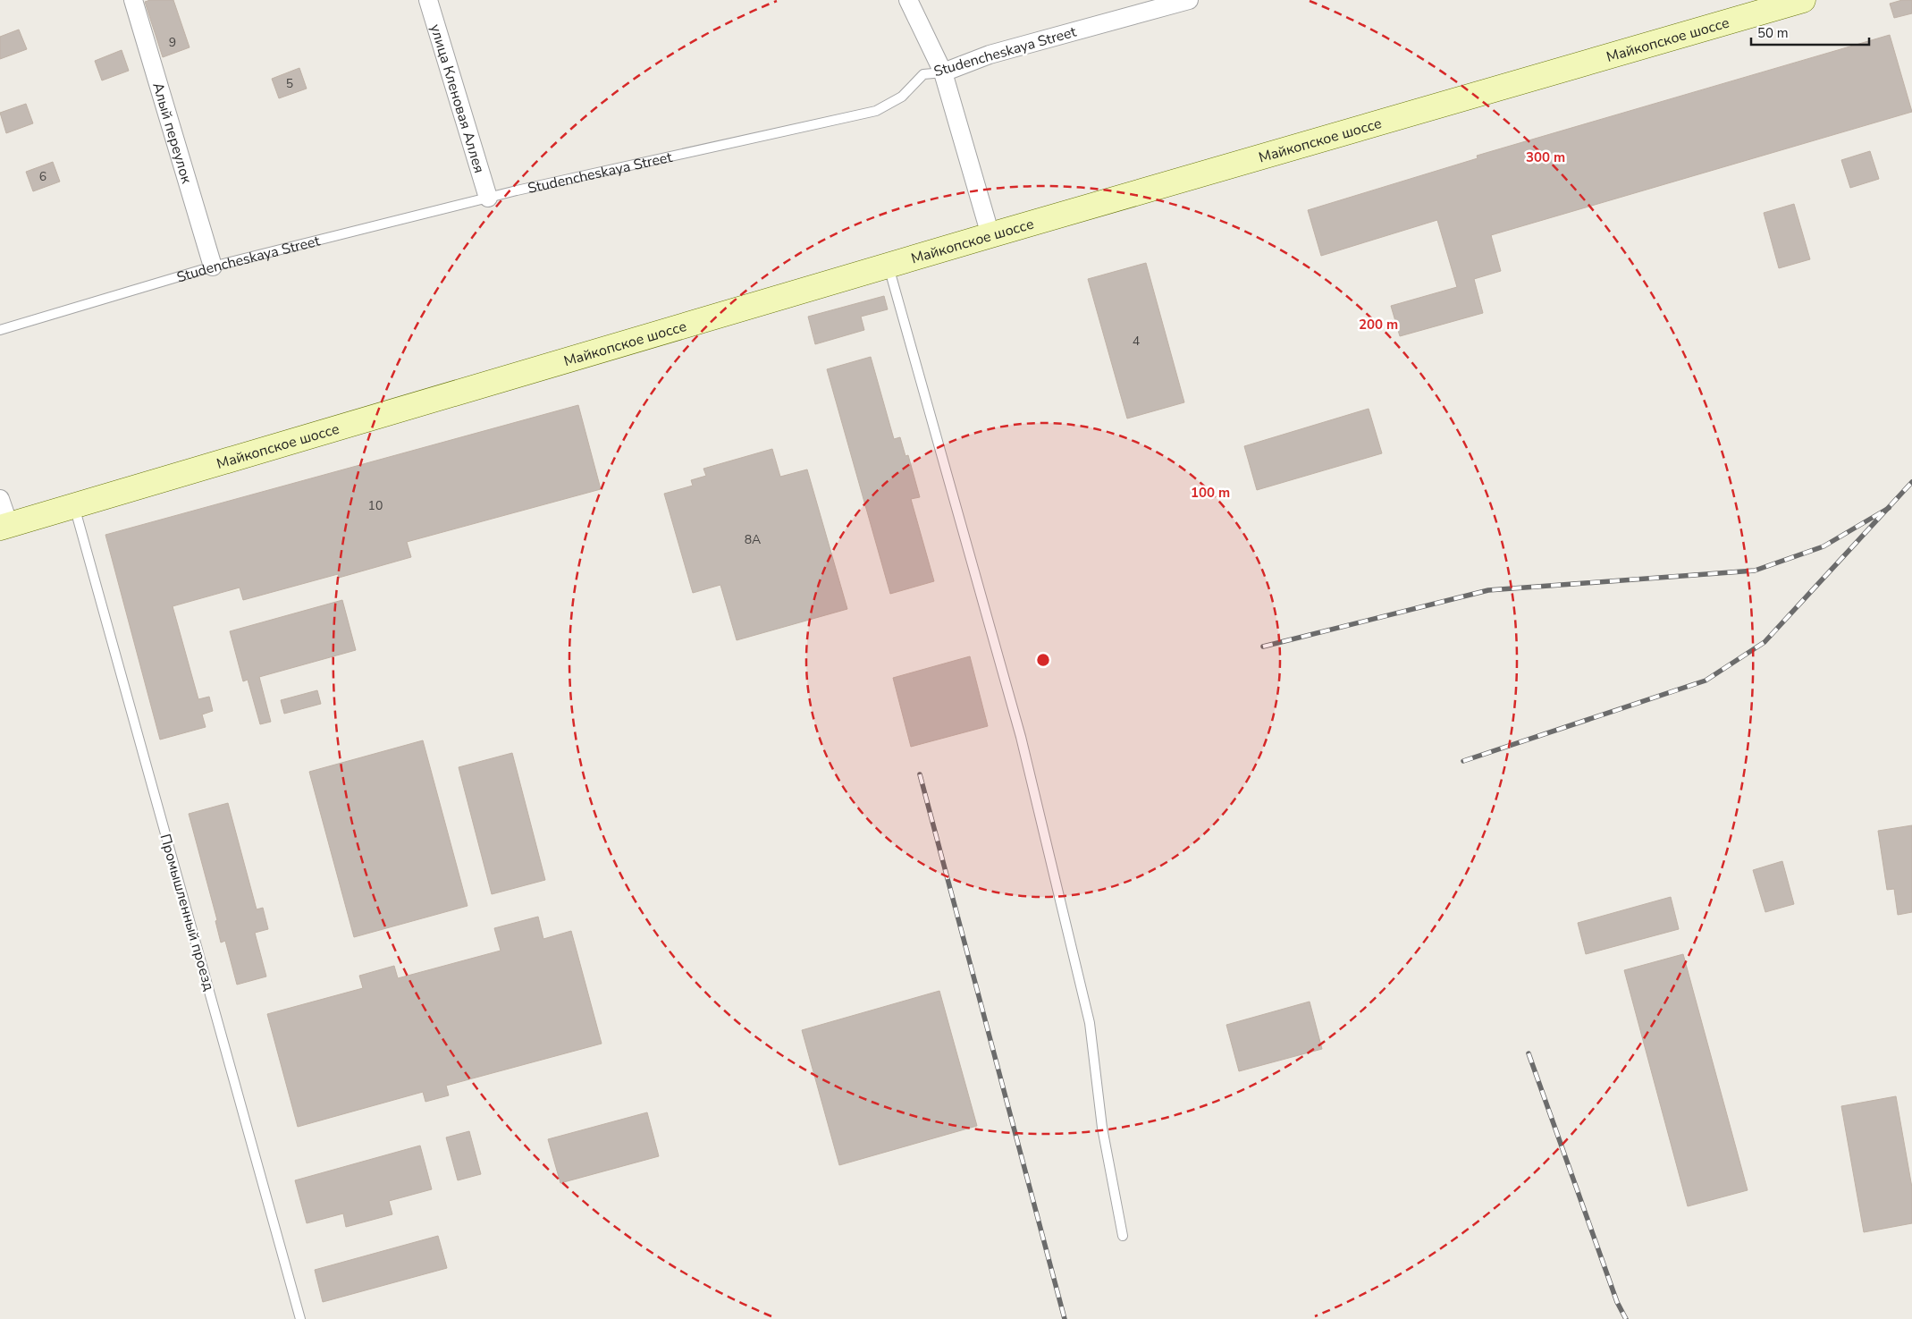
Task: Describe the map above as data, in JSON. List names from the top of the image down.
{
  "streets": {
    "street": [
      "Майкопское шоссе",
      "Studencheskaya Street",
      "улица Кленовая Аллея",
      "Алый переулок"
    ],
    "lane": ["Промышленный проезд"]
  },
  "crossings": [
    ["Майкопское шоссе", "Промышленный проезд"],
    ["Studencheskaya Street", "улица Кленовая Аллея"],
    ["Studencheskaya Street", "Алый переулок"]
  ],
  "house_numbers": [
    "9",
    "5",
    "6",
    "4",
    "10",
    "8А"
  ],
  "scale_bar": "50 m",
  "rings": ["300 m", "200 m", "100 m"]
}
